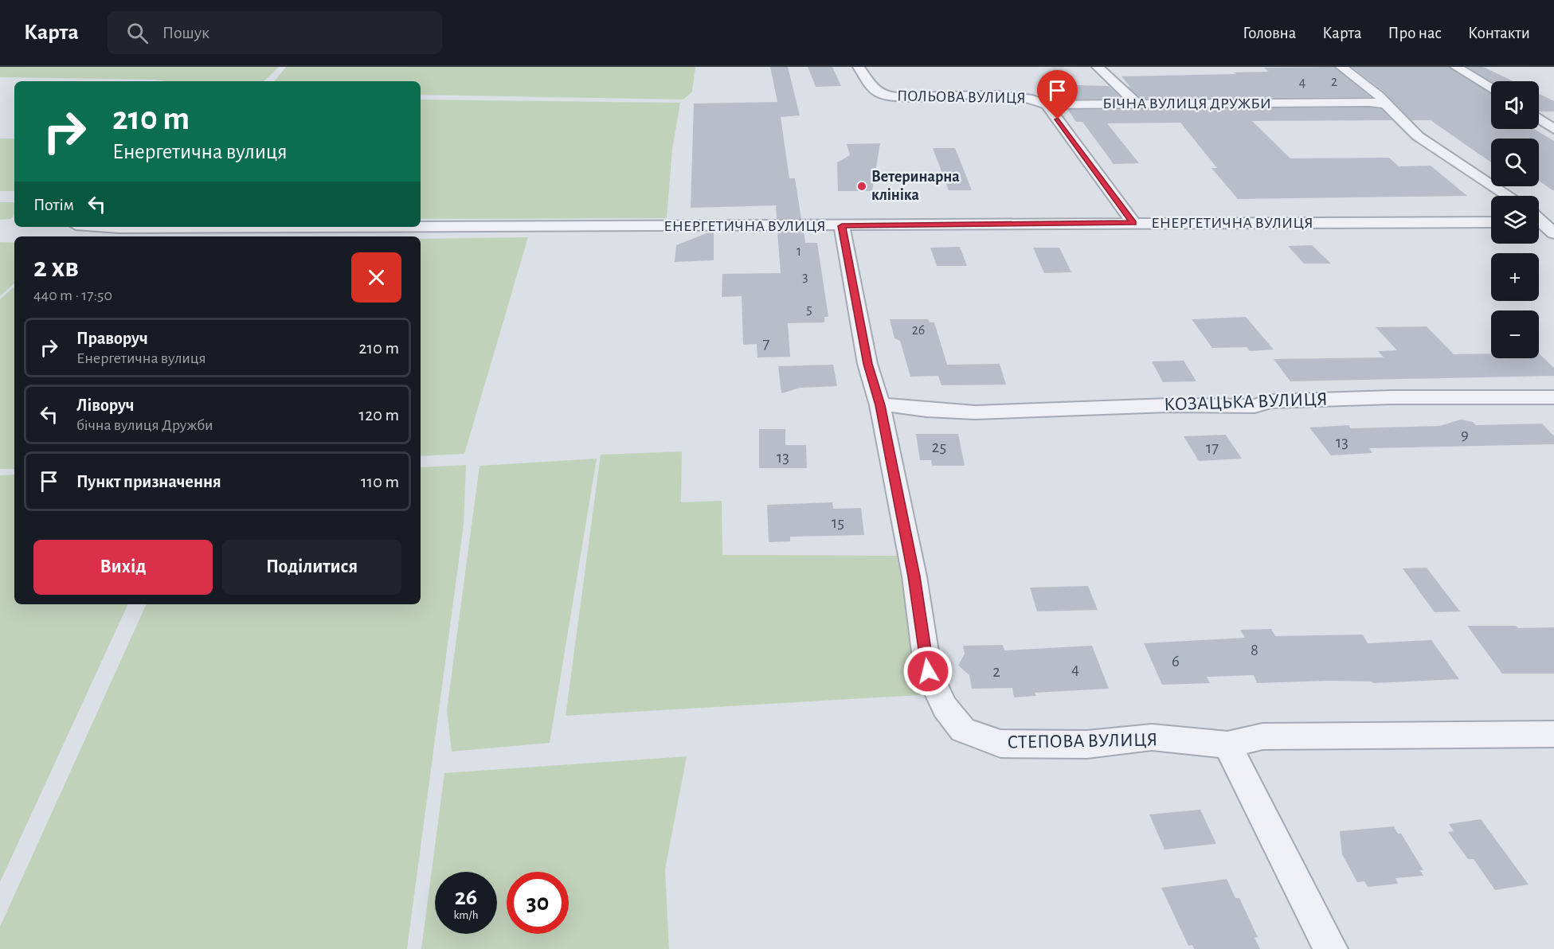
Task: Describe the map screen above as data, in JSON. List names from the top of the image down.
{
  "streets": {
    "street": [
      "ПОЛЬОВА ВУЛИЦЯ",
      "БІЧНА ВУЛИЦЯ ДРУЖБИ",
      "ЕНЕРГЕТИЧНА ВУЛИЦЯ",
      "КОЗАЦЬКА ВУЛИЦЯ",
      "СТЕПОВА ВУЛИЦЯ"
    ]
  },
  "crossings": [
    ["ПОЛЬОВА ВУЛИЦЯ", "БІЧНА ВУЛИЦЯ ДРУЖБИ"],
    ["ЕНЕРГЕТИЧНА ВУЛИЦЯ", "СТЕПОВА ВУЛИЦЯ"],
    ["КОЗАЦЬКА ВУЛИЦЯ", "СТЕПОВА ВУЛИЦЯ"]
  ],
  "places": ["Ветеринарна клініка"],
  "house_numbers": [
    "2",
    "4",
    "1",
    "3",
    "5",
    "26",
    "7",
    "9",
    "13",
    "25",
    "17",
    "13",
    "15",
    "8",
    "6",
    "4",
    "2"
  ],
  "page": {
    "header": "Карта",
    "search": "Пошук",
    "nav": [
      "Головна",
      "Карта",
      "Про нас",
      "Контакти"
    ],
    "map_buttons": ["+", "−"],
    "turn": ["210 m", "Енергетична вулиця"],
    "then": "Потім",
    "heading": ["2 хв", "440 m · 17:50"],
    "list": [
      {
        "name": "Праворуч",
        "note": "Енергетична вулиця",
        "value": "210 m"
      },
      {
        "name": "Ліворуч",
        "note": "бічна вулиця Дружби",
        "value": "120 m"
      },
      {
        "name": "Пункт призначення",
        "value": "110 m"
      }
    ],
    "buttons": ["Вихід", "Поділитися"],
    "speed": "26 km/h",
    "limit": "30"
  }
}
